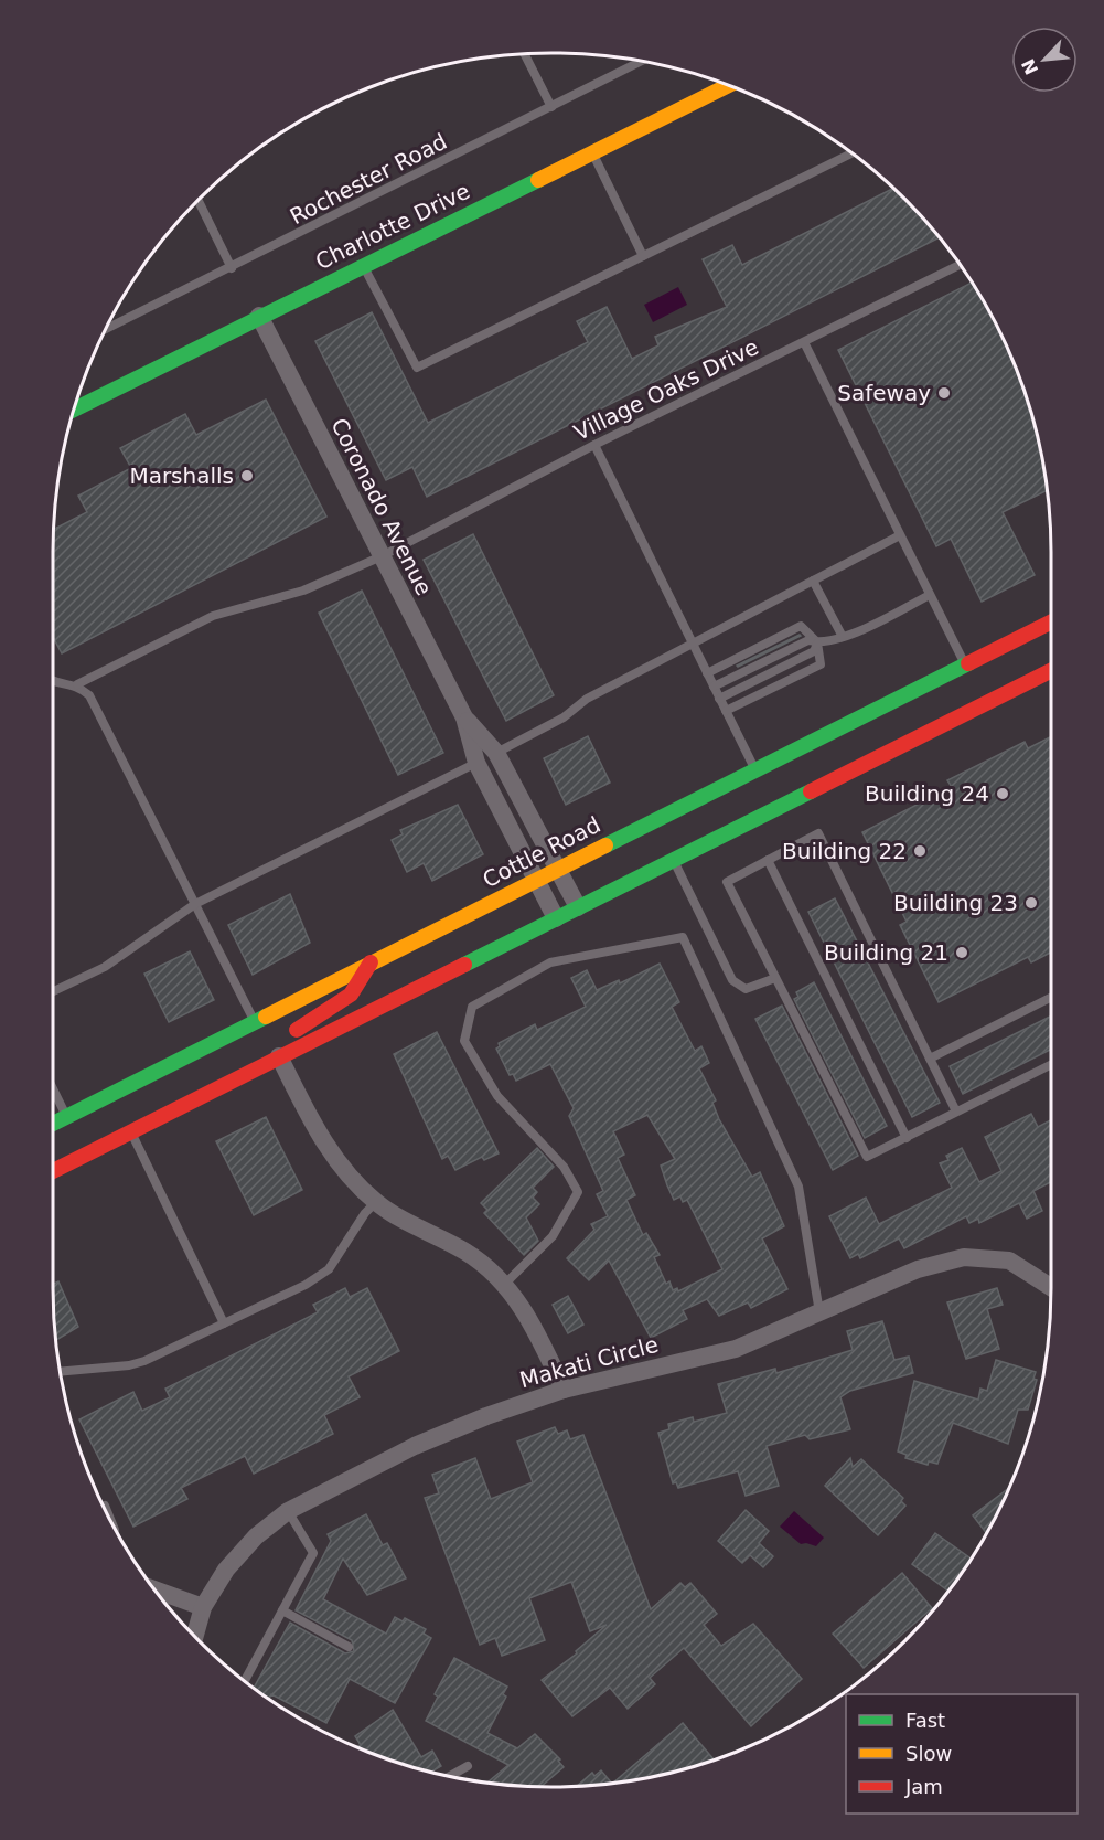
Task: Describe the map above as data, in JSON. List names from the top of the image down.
{
  "streets": {
    "main road": ["Charlotte Drive", "Cottle Road"],
    "street": ["Coronado Avenue", "Makati Circle"],
    "lane": ["Rochester Road", "Village Oaks Drive"]
  },
  "crossings": [
    ["Charlotte Drive", "Coronado Avenue"],
    ["Village Oaks Drive", "Coronado Avenue"],
    ["Coronado Avenue", "Cottle Road"]
  ],
  "places": [
    "Safeway",
    "Marshalls",
    "Building 24",
    "Building 22",
    "Building 23",
    "Building 21"
  ],
  "legend": ["Fast", "Slow", "Jam"],
  "north": "bottom left"
}
